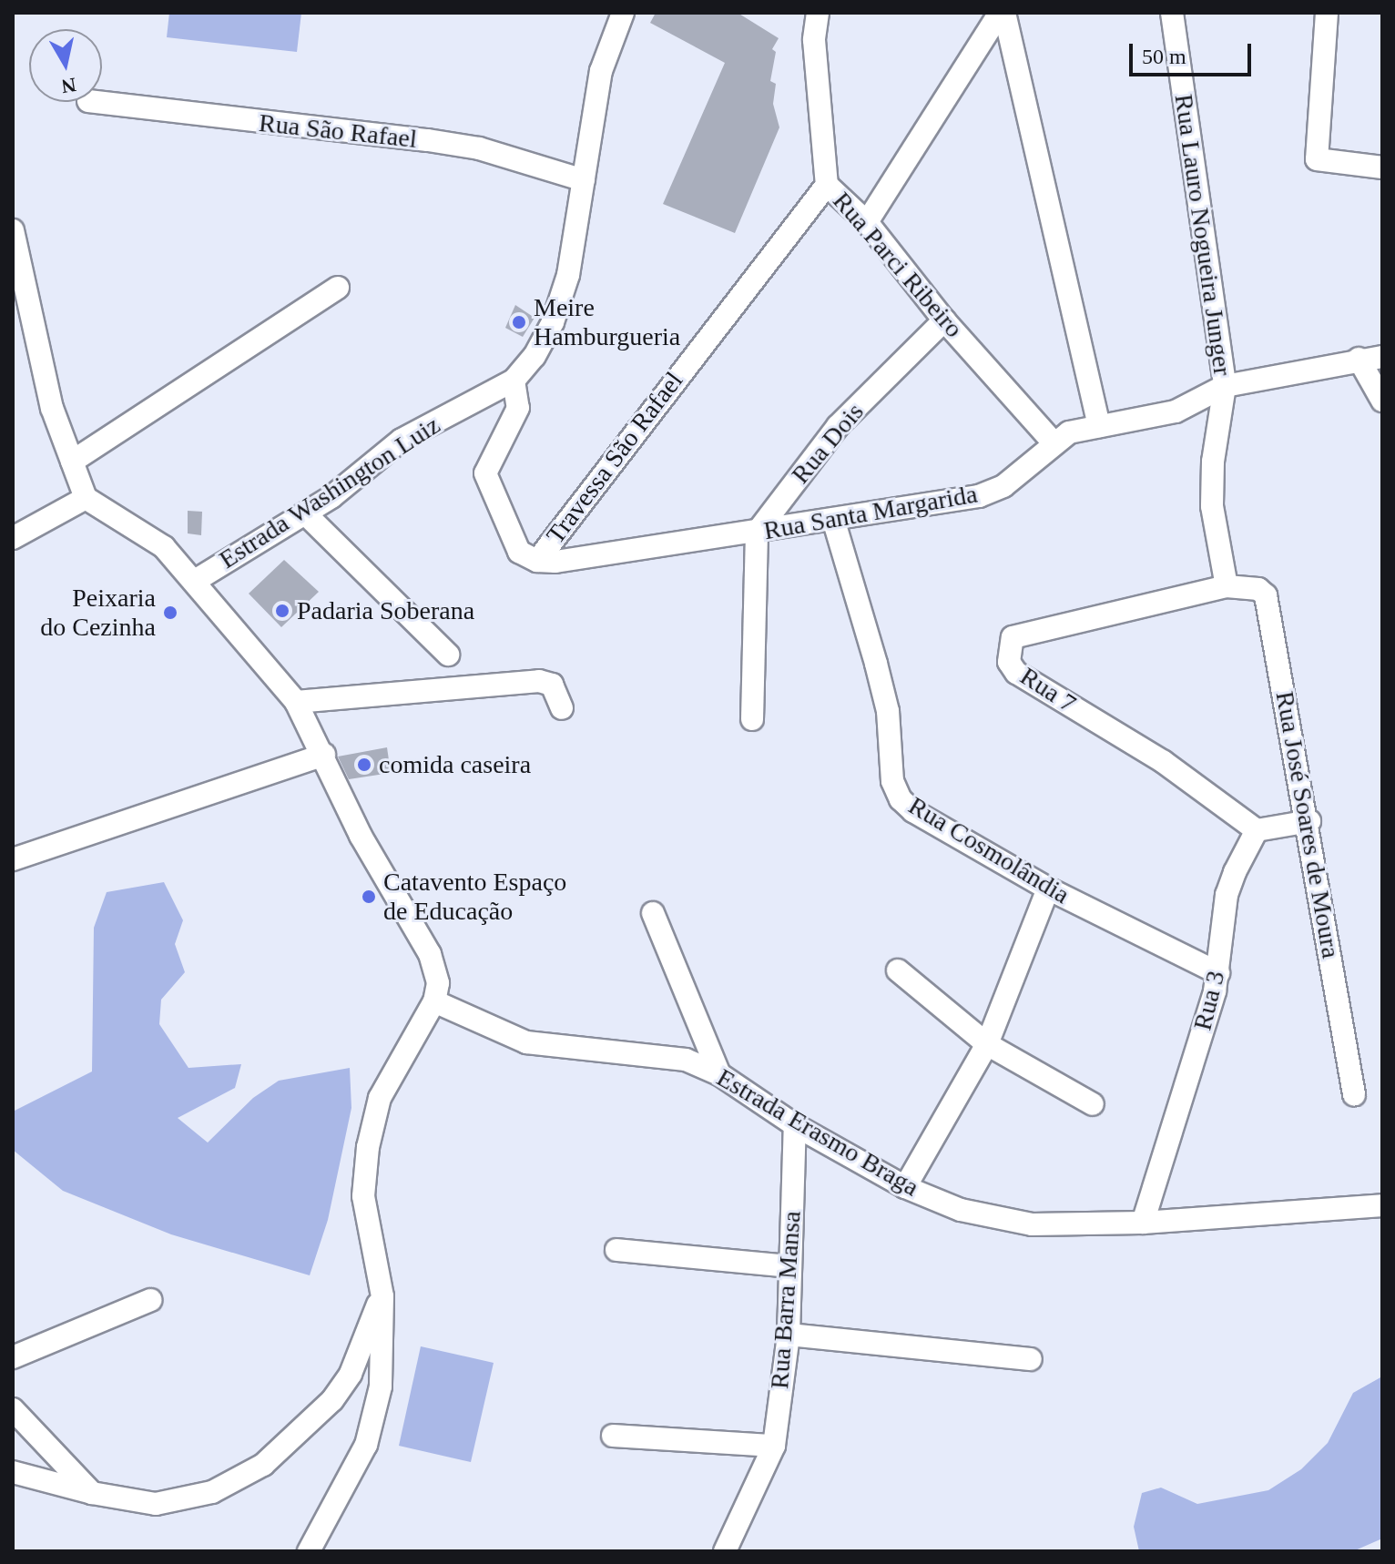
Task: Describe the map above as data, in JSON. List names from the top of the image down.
{
  "streets": {
    "street": [
      "Rua São Rafael",
      "Rua Lauro Nogueira Junger",
      "Rua Parci Ribeiro",
      "Rua Dois",
      "Travessa São Rafael",
      "Estrada Washington Luiz",
      "Rua Santa Margarida",
      "Rua 7",
      "Rua José Soares de Moura",
      "Rua Cosmolândia",
      "Rua 3",
      "Estrada Erasmo Braga",
      "Rua Barra Mansa"
    ]
  },
  "crossings": [
    ["Rua São Rafael", "Estrada Washington Luiz"],
    ["Rua Lauro Nogueira Junger", "Rua Santa Margarida"],
    ["Rua Lauro Nogueira Junger", "Rua 7"],
    ["Rua Lauro Nogueira Junger", "Rua José Soares de Moura"],
    ["Rua Parci Ribeiro", "Rua Dois"],
    ["Rua Parci Ribeiro", "Travessa São Rafael"],
    ["Rua Parci Ribeiro", "Rua Santa Margarida"],
    ["Rua Dois", "Rua Santa Margarida"],
    ["Travessa São Rafael", "Rua Santa Margarida"],
    ["Rua Santa Margarida", "Rua Cosmolândia"],
    ["Rua 7", "Rua José Soares de Moura"],
    ["Rua 7", "Rua 3"],
    ["Rua Cosmolândia", "Rua 3"],
    ["Rua 3", "Estrada Erasmo Braga"],
    ["Estrada Erasmo Braga", "Rua Barra Mansa"]
  ],
  "places": [
    "Meire Hamburgueria",
    "Padaria Soberana",
    "Peixaria do Cezinha",
    "comida caseira",
    "Catavento Espaço de Educação"
  ],
  "scale_bar": "50 m",
  "north": "bottom"
}
